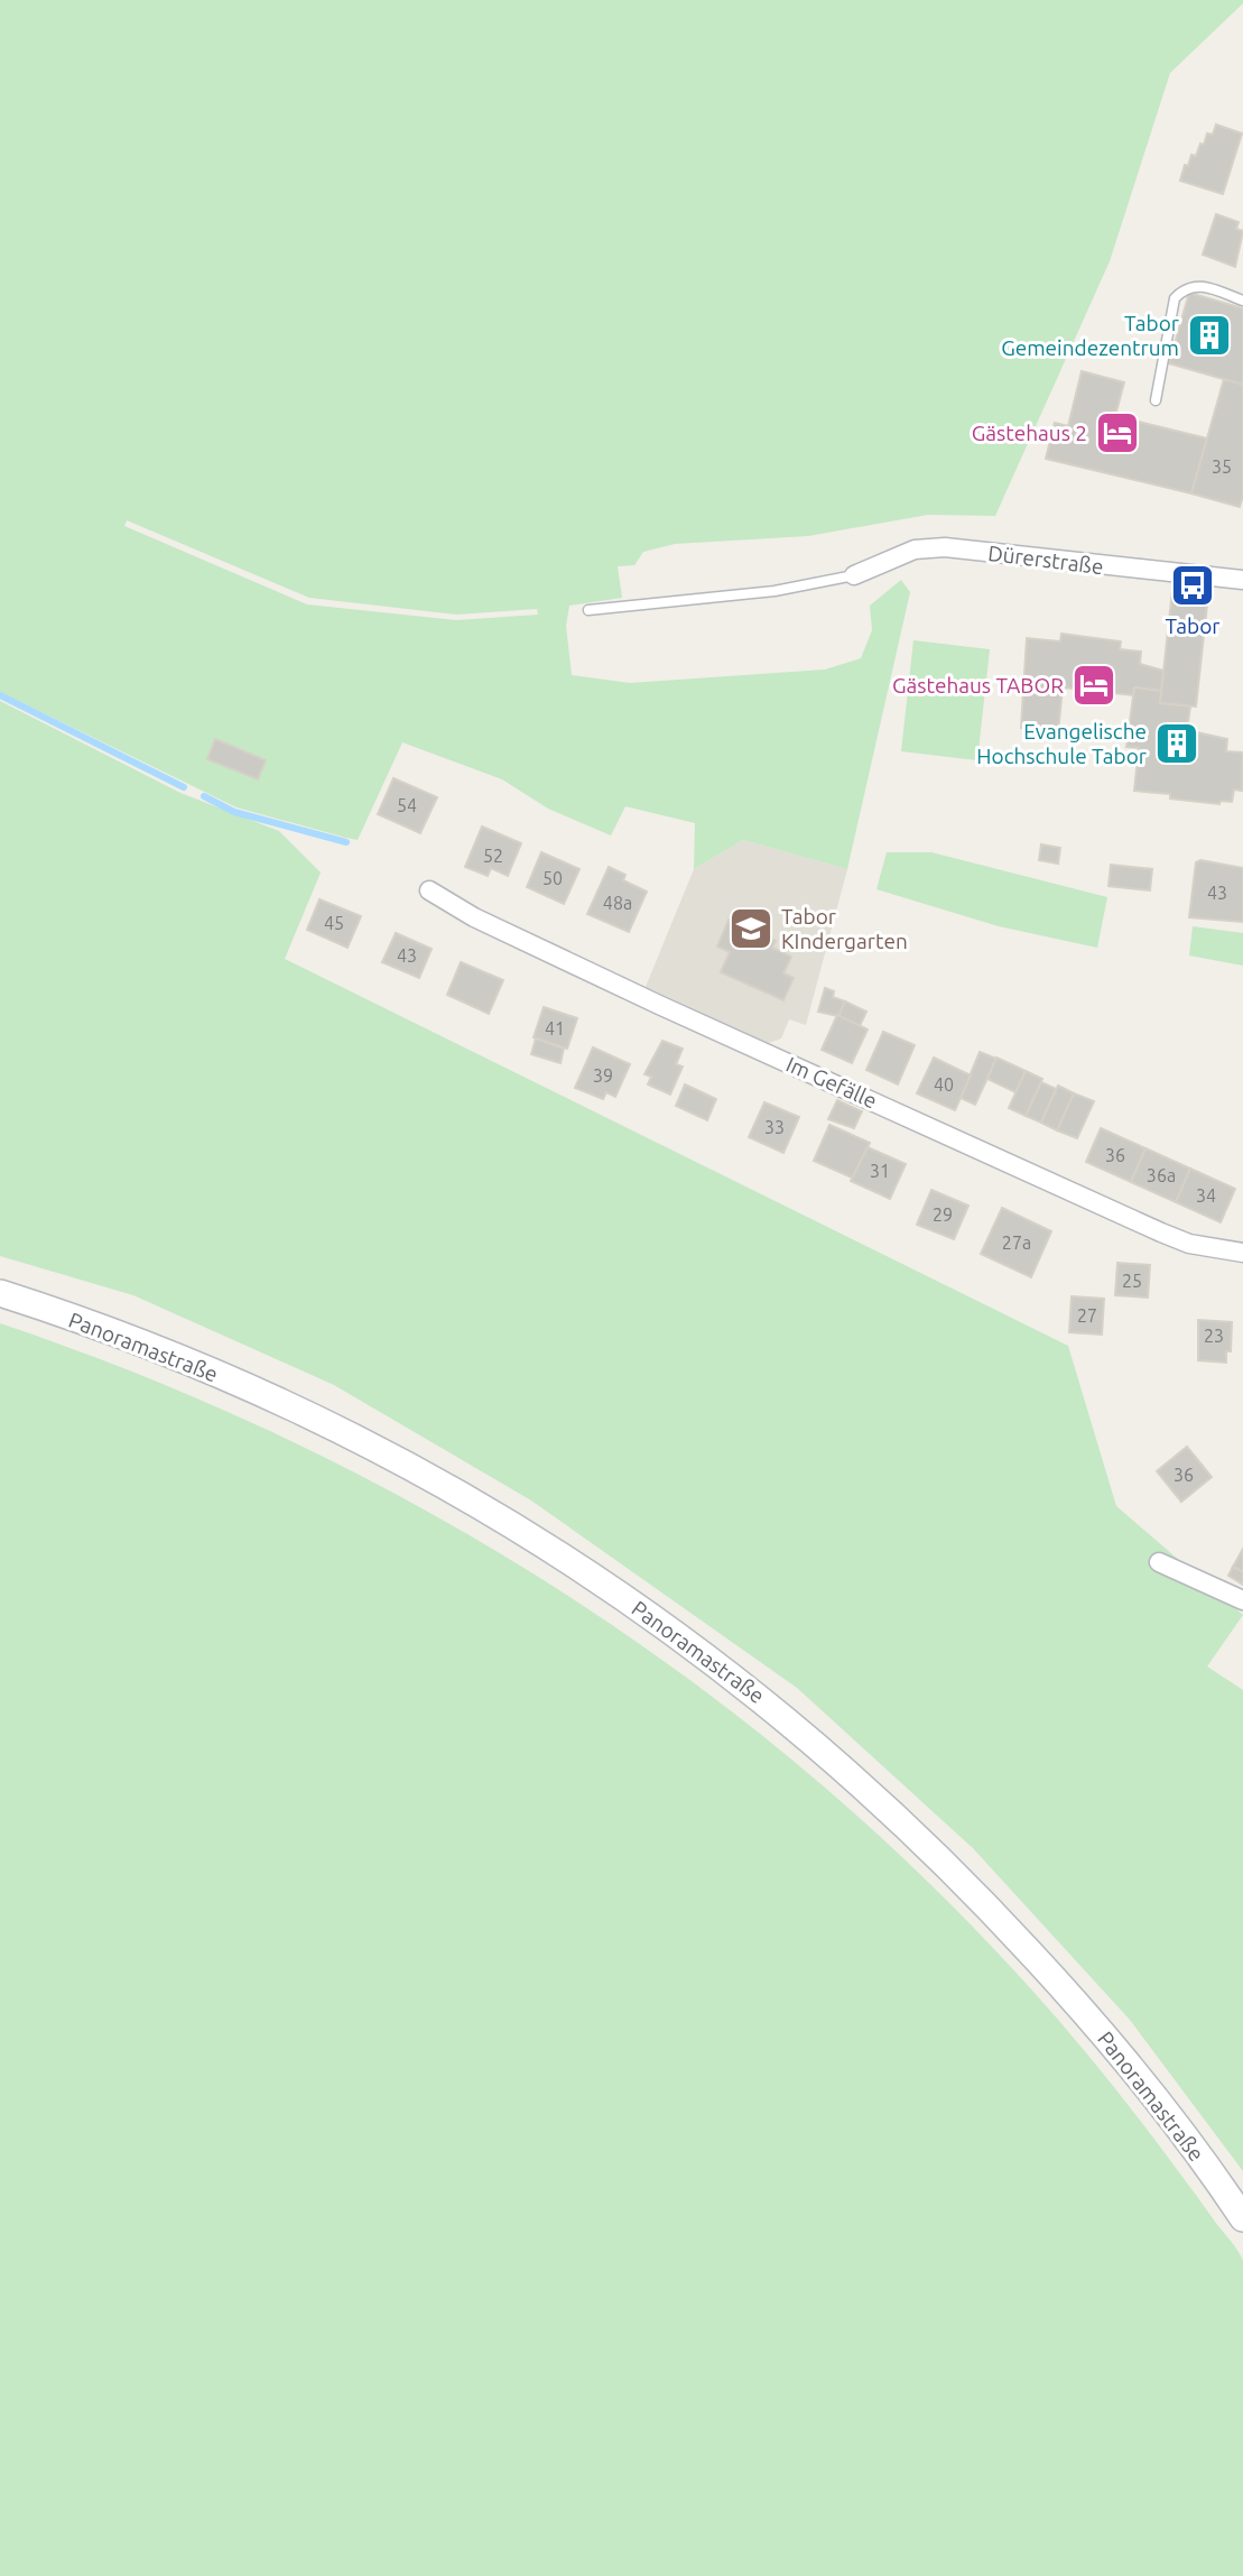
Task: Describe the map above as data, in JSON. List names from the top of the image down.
{
  "streets": {
    "main road": ["Panoramastraße"],
    "street": ["Dürerstraße", "Im Gefälle"]
  },
  "places": {
    "building": ["Tabor Gemeindezentrum", "Evangelische Hochschule Tabor"],
    "hotel": ["Gästehaus 2", "Gästehaus TABOR"],
    "bus stop": ["Tabor"],
    "school or university": ["Tabor KIndergarten"]
  },
  "house_numbers": [
    "35",
    "54",
    "52",
    "50",
    "43",
    "48a",
    "45",
    "43",
    "41",
    "39",
    "40",
    "33",
    "36",
    "31",
    "36a",
    "34",
    "29",
    "27a",
    "25",
    "27",
    "23",
    "36"
  ]
}
